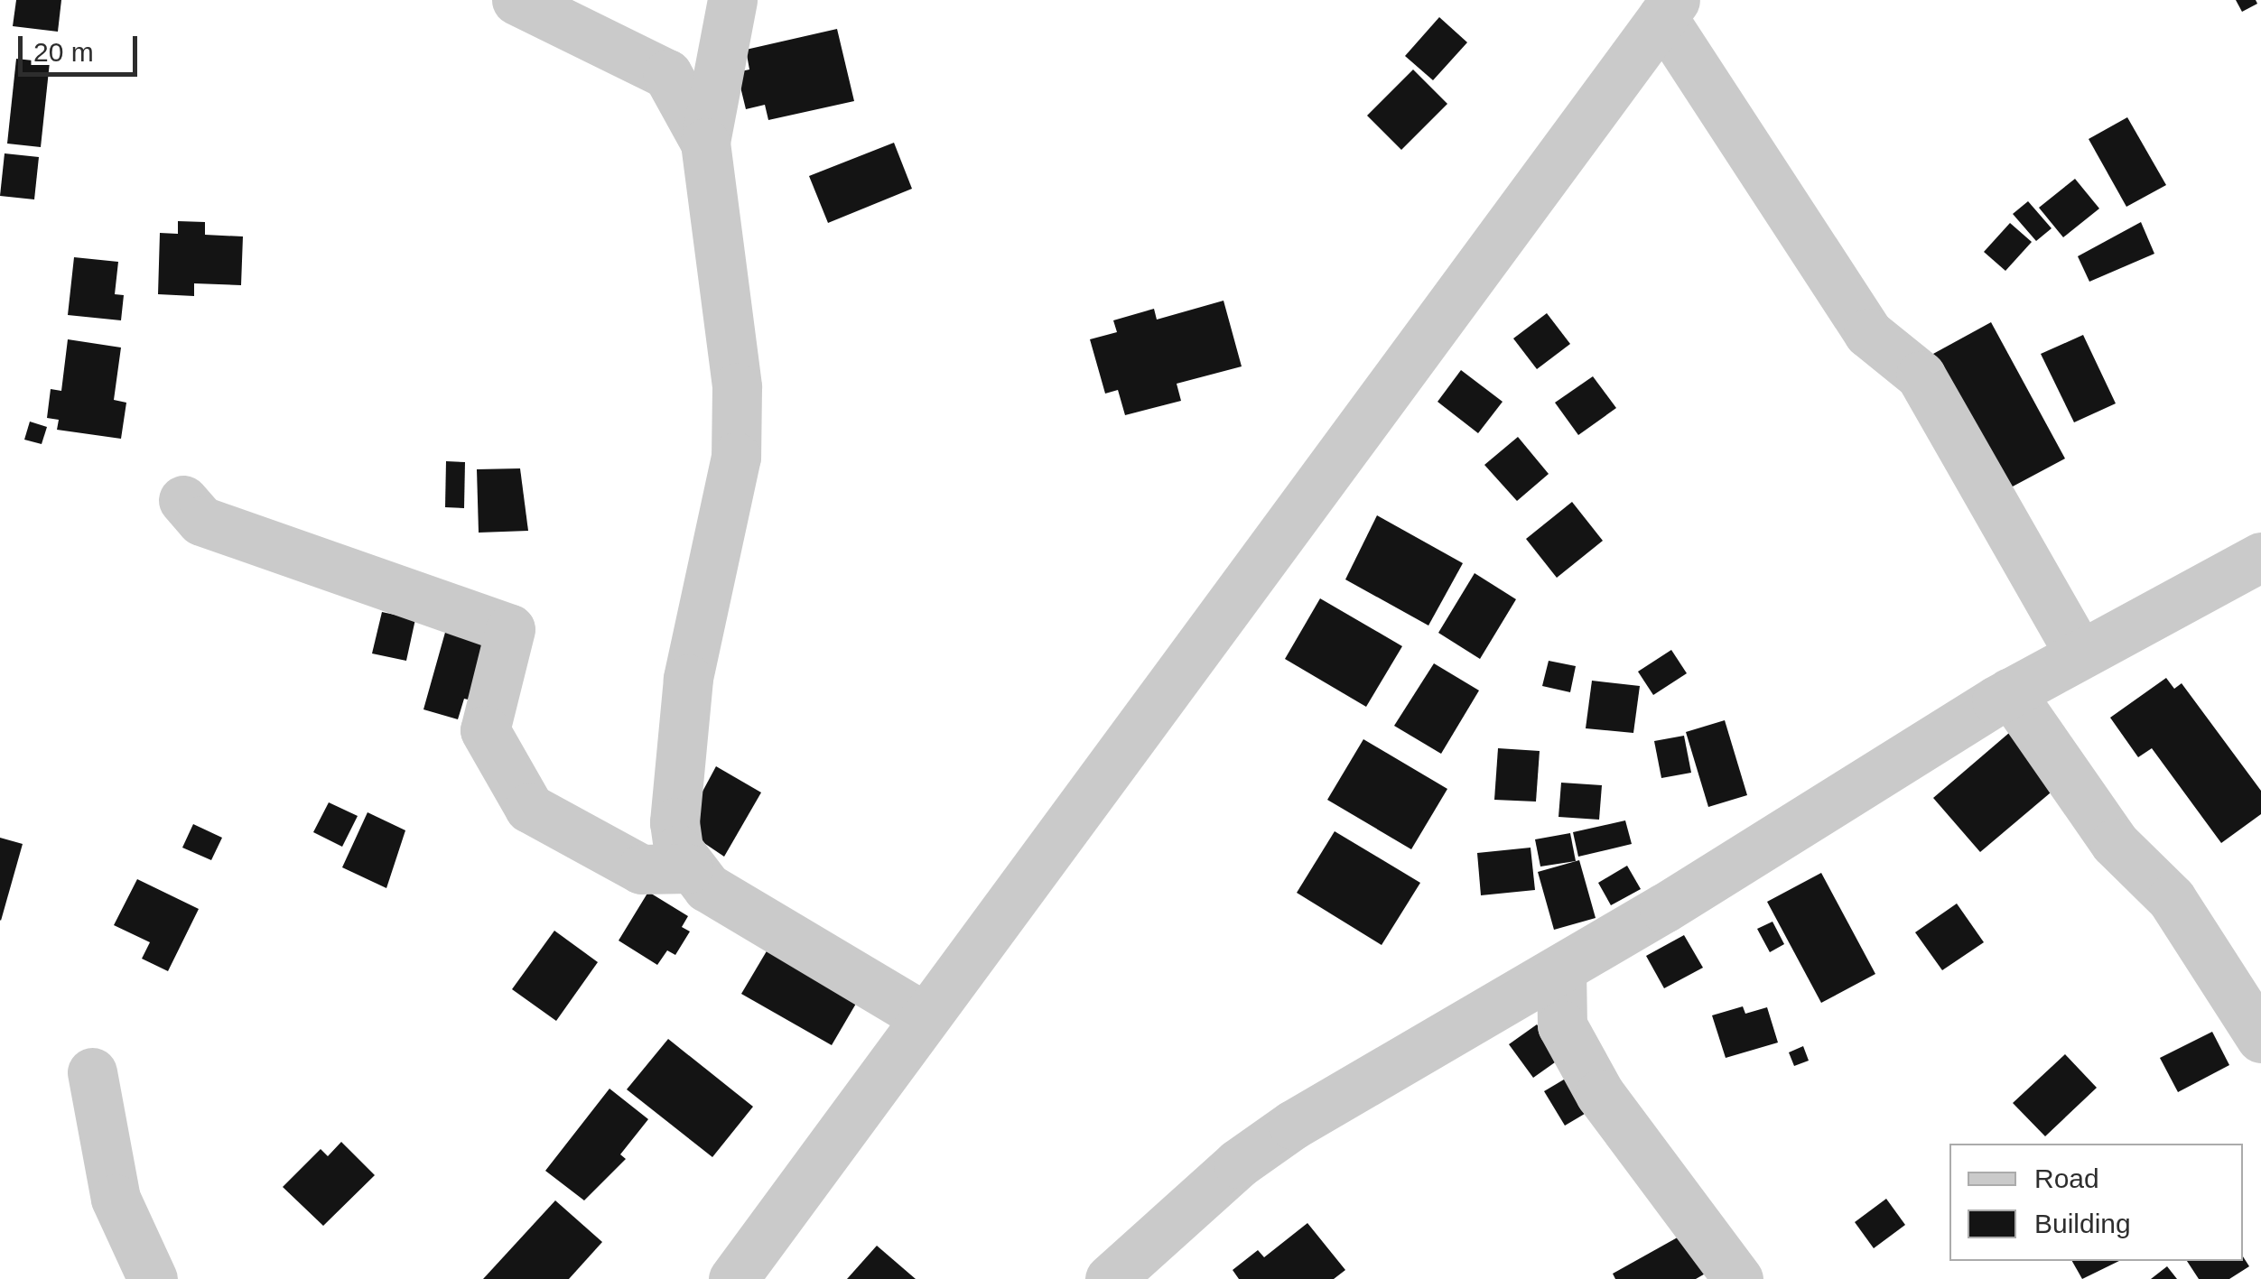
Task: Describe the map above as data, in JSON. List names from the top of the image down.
{
  "legend": ["Road", "Building"],
  "scale_bar": "20 m"
}
